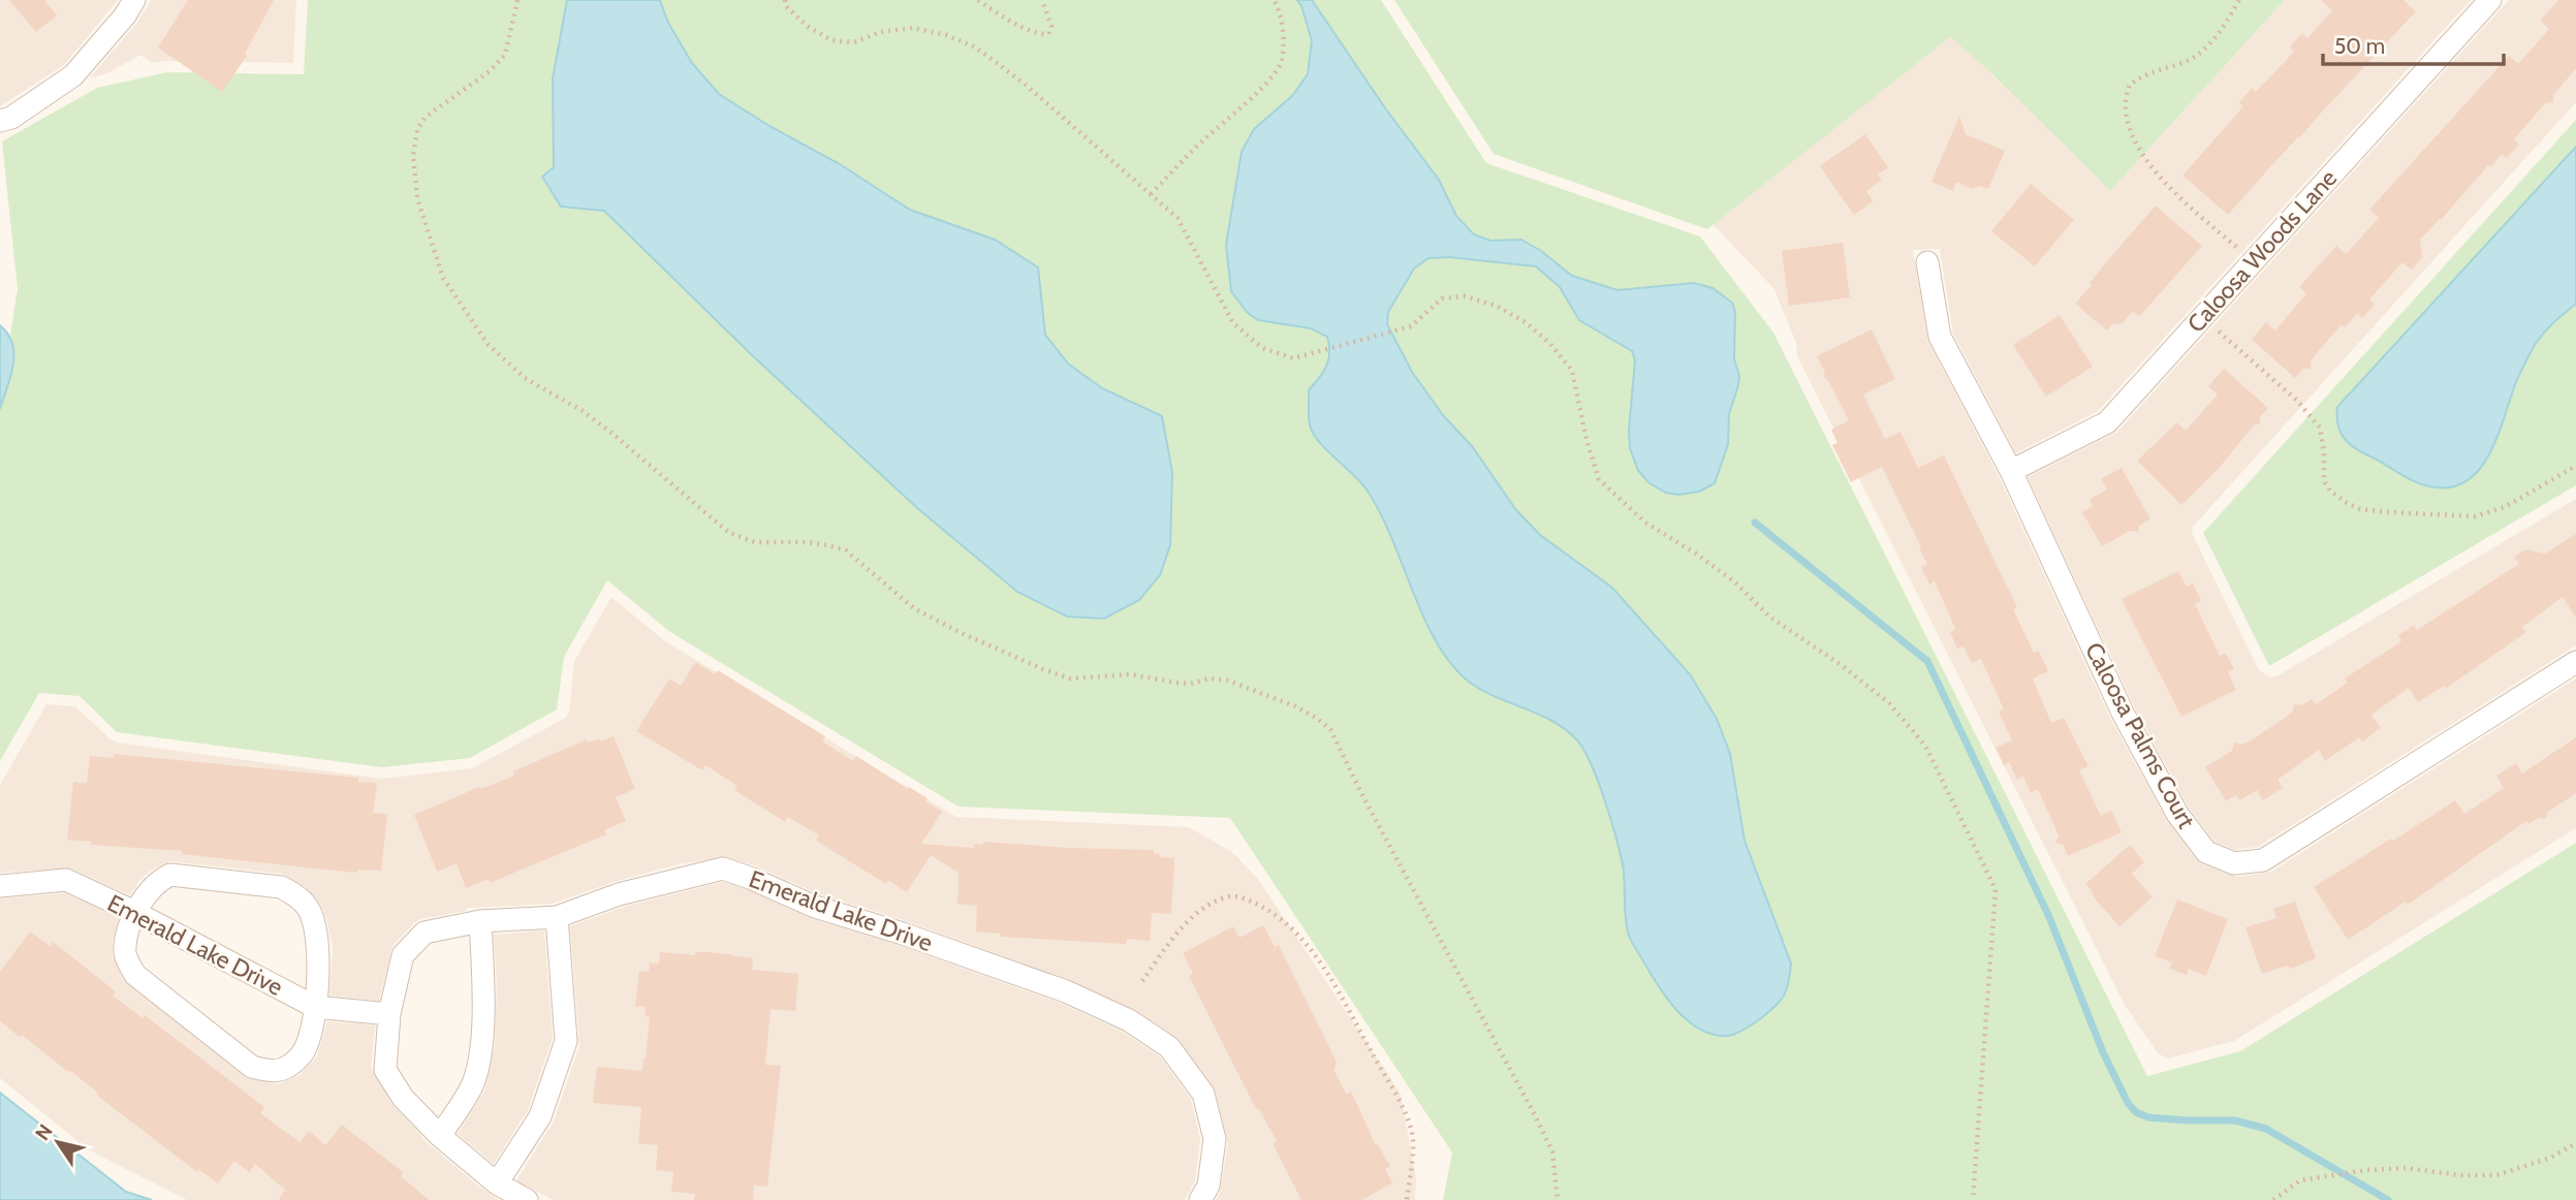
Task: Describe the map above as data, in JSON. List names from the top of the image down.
{
  "streets": {
    "street": ["Caloosa Woods Lane", "Caloosa Palms Court", "Emerald Lake Drive"]
  },
  "crossings": [
    ["Caloosa Woods Lane", "Caloosa Palms Court"]
  ],
  "scale_bar": "50 m",
  "north": "top left"
}
